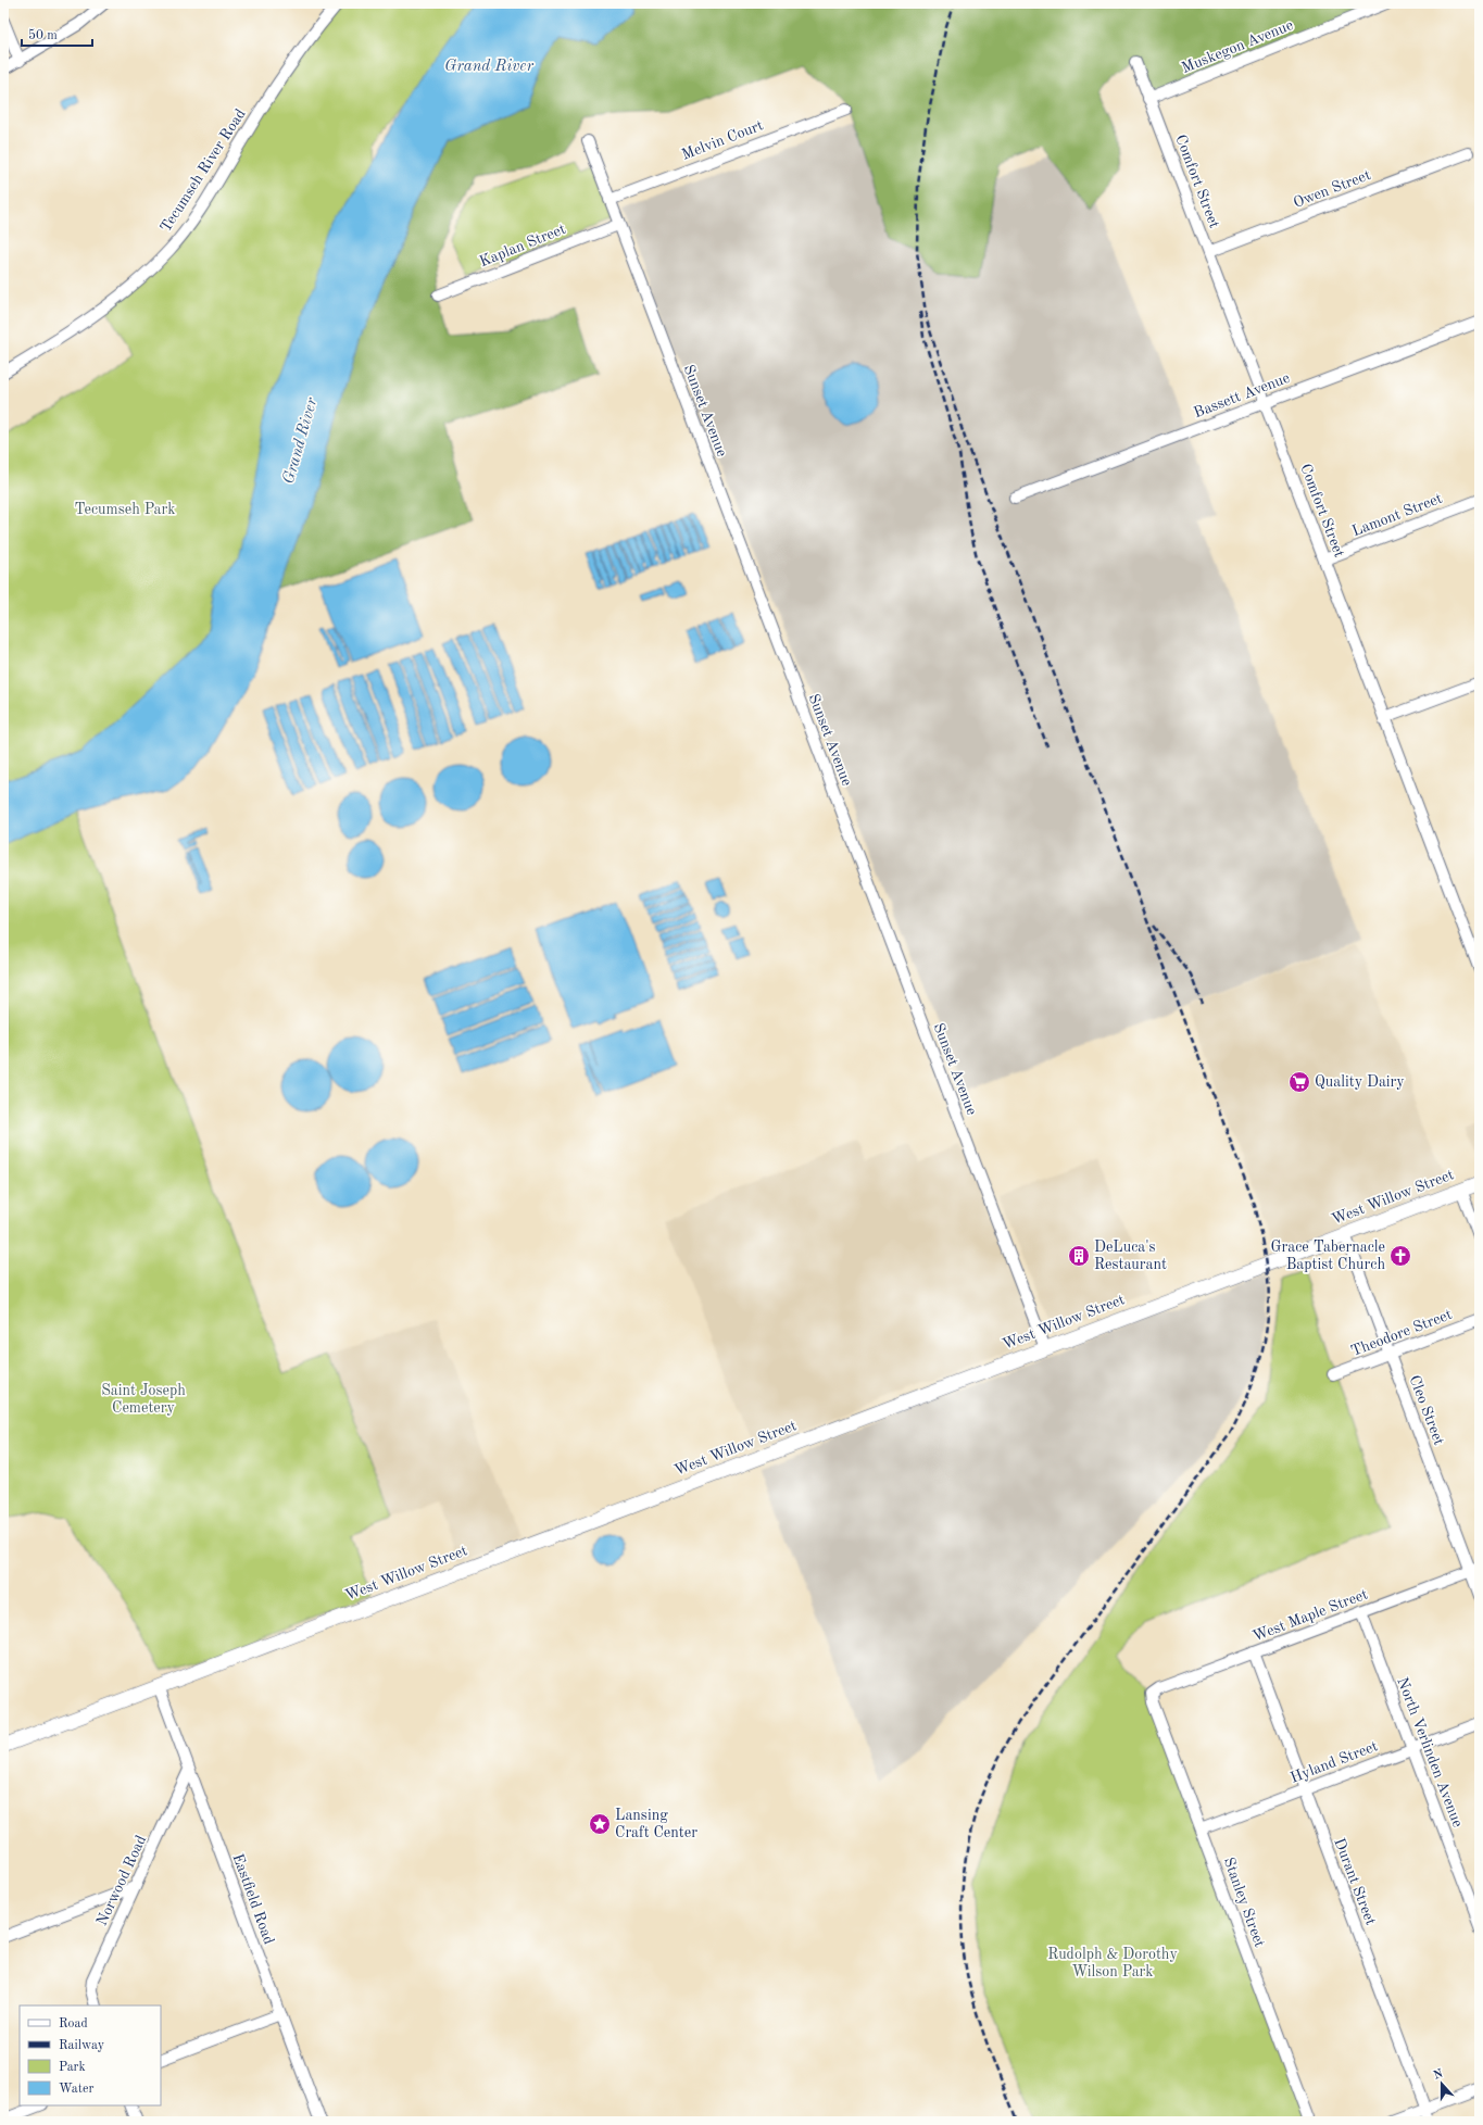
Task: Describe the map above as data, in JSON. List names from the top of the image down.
{
  "streets": {
    "street": [
      "Muskegon Avenue",
      "Melvin Court",
      "Tecumseh River Road",
      "Comfort Street",
      "Owen Street",
      "Kaplan Street",
      "Bassett Avenue",
      "Sunset Avenue",
      "Lamont Street",
      "West Willow Street",
      "Theodore Street",
      "Cleo Street",
      "West Maple Street",
      "North Verlinden Avenue",
      "Hyland Street",
      "Norwood Road",
      "Durant Street",
      "Eastfield Road",
      "Stanley Street"
    ]
  },
  "crossings": [
    ["Muskegon Avenue", "Comfort Street"],
    ["Melvin Court", "Sunset Avenue"],
    ["Comfort Street", "Owen Street"],
    ["Comfort Street", "Bassett Avenue"],
    ["Comfort Street", "Lamont Street"],
    ["Kaplan Street", "Sunset Avenue"],
    ["Sunset Avenue", "West Willow Street"],
    ["West Willow Street", "Cleo Street"],
    ["West Willow Street", "Eastfield Road"],
    ["Theodore Street", "Cleo Street"],
    ["Cleo Street", "West Maple Street"],
    ["West Maple Street", "North Verlinden Avenue"],
    ["West Maple Street", "Durant Street"],
    ["West Maple Street", "Stanley Street"],
    ["North Verlinden Avenue", "Hyland Street"],
    ["Hyland Street", "Durant Street"],
    ["Hyland Street", "Stanley Street"],
    ["Norwood Road", "Eastfield Road"]
  ],
  "water": ["Grand River"],
  "parks": ["Tecumseh Park", "Saint Joseph Cemetery", "Rudolph & Dorothy Wilson Park"],
  "places": {
    "supermarket": ["Quality Dairy"],
    "building": ["DeLuca's Restaurant"],
    "church": ["Grace Tabernacle Baptist Church"],
    "place": ["Lansing Craft Center"]
  },
  "legend": [
    "Road",
    "Railway",
    "Park",
    "Water"
  ],
  "scale_bar": "50 m",
  "north": "top"
}
